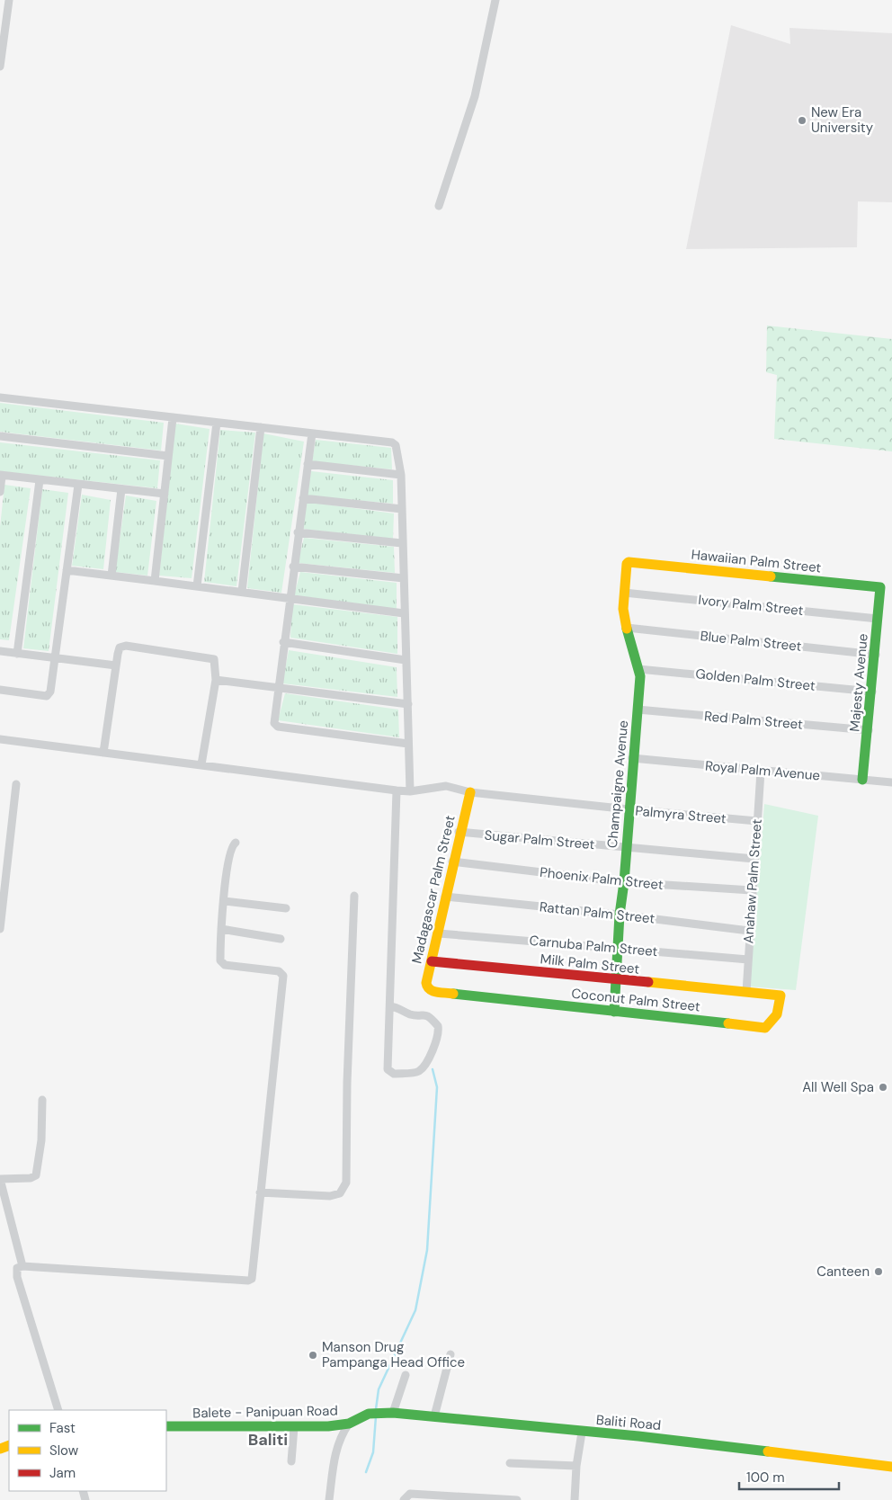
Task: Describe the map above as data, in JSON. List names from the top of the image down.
{
  "streets": {
    "street": [
      "Hawaiian Palm Street",
      "Ivory Palm Street",
      "Blue Palm Street",
      "Golden Palm Street",
      "Majesty Avenue",
      "Red Palm Street",
      "Royal Palm Avenue",
      "Champaigne Avenue",
      "Palmyra Street",
      "Sugar Palm Street",
      "Phoenix Palm Street",
      "Anahaw Palm Street",
      "Madagascar Palm Street",
      "Rattan Palm Street",
      "Carnuba Palm Street",
      "Milk Palm Street",
      "Coconut Palm Street",
      "Balete - Panipuan Road",
      "Baliti Road"
    ]
  },
  "crossings": [
    ["Hawaiian Palm Street", "Majesty Avenue"],
    ["Hawaiian Palm Street", "Champaigne Avenue"],
    ["Ivory Palm Street", "Majesty Avenue"],
    ["Ivory Palm Street", "Champaigne Avenue"],
    ["Blue Palm Street", "Majesty Avenue"],
    ["Blue Palm Street", "Champaigne Avenue"],
    ["Golden Palm Street", "Majesty Avenue"],
    ["Golden Palm Street", "Champaigne Avenue"],
    ["Majesty Avenue", "Red Palm Street"],
    ["Majesty Avenue", "Royal Palm Avenue"],
    ["Red Palm Street", "Champaigne Avenue"],
    ["Royal Palm Avenue", "Champaigne Avenue"],
    ["Royal Palm Avenue", "Anahaw Palm Street"],
    ["Champaigne Avenue", "Palmyra Street"],
    ["Champaigne Avenue", "Sugar Palm Street"],
    ["Champaigne Avenue", "Phoenix Palm Street"],
    ["Champaigne Avenue", "Rattan Palm Street"],
    ["Champaigne Avenue", "Carnuba Palm Street"],
    ["Champaigne Avenue", "Milk Palm Street"],
    ["Champaigne Avenue", "Coconut Palm Street"],
    ["Palmyra Street", "Anahaw Palm Street"],
    ["Palmyra Street", "Madagascar Palm Street"],
    ["Sugar Palm Street", "Anahaw Palm Street"],
    ["Sugar Palm Street", "Madagascar Palm Street"],
    ["Phoenix Palm Street", "Anahaw Palm Street"],
    ["Phoenix Palm Street", "Madagascar Palm Street"],
    ["Anahaw Palm Street", "Rattan Palm Street"],
    ["Anahaw Palm Street", "Carnuba Palm Street"],
    ["Anahaw Palm Street", "Milk Palm Street"],
    ["Anahaw Palm Street", "Coconut Palm Street"],
    ["Madagascar Palm Street", "Rattan Palm Street"],
    ["Madagascar Palm Street", "Carnuba Palm Street"],
    ["Madagascar Palm Street", "Milk Palm Street"],
    ["Madagascar Palm Street", "Coconut Palm Street"],
    ["Milk Palm Street", "Coconut Palm Street"],
    ["Balete - Panipuan Road", "Baliti Road"]
  ],
  "districts": ["Baliti"],
  "places": [
    "New Era University",
    "All Well Spa",
    "Canteen",
    "Manson Drug Pampanga Head Office"
  ],
  "legend": ["Fast", "Slow", "Jam"],
  "scale_bar": "100 m"
}
